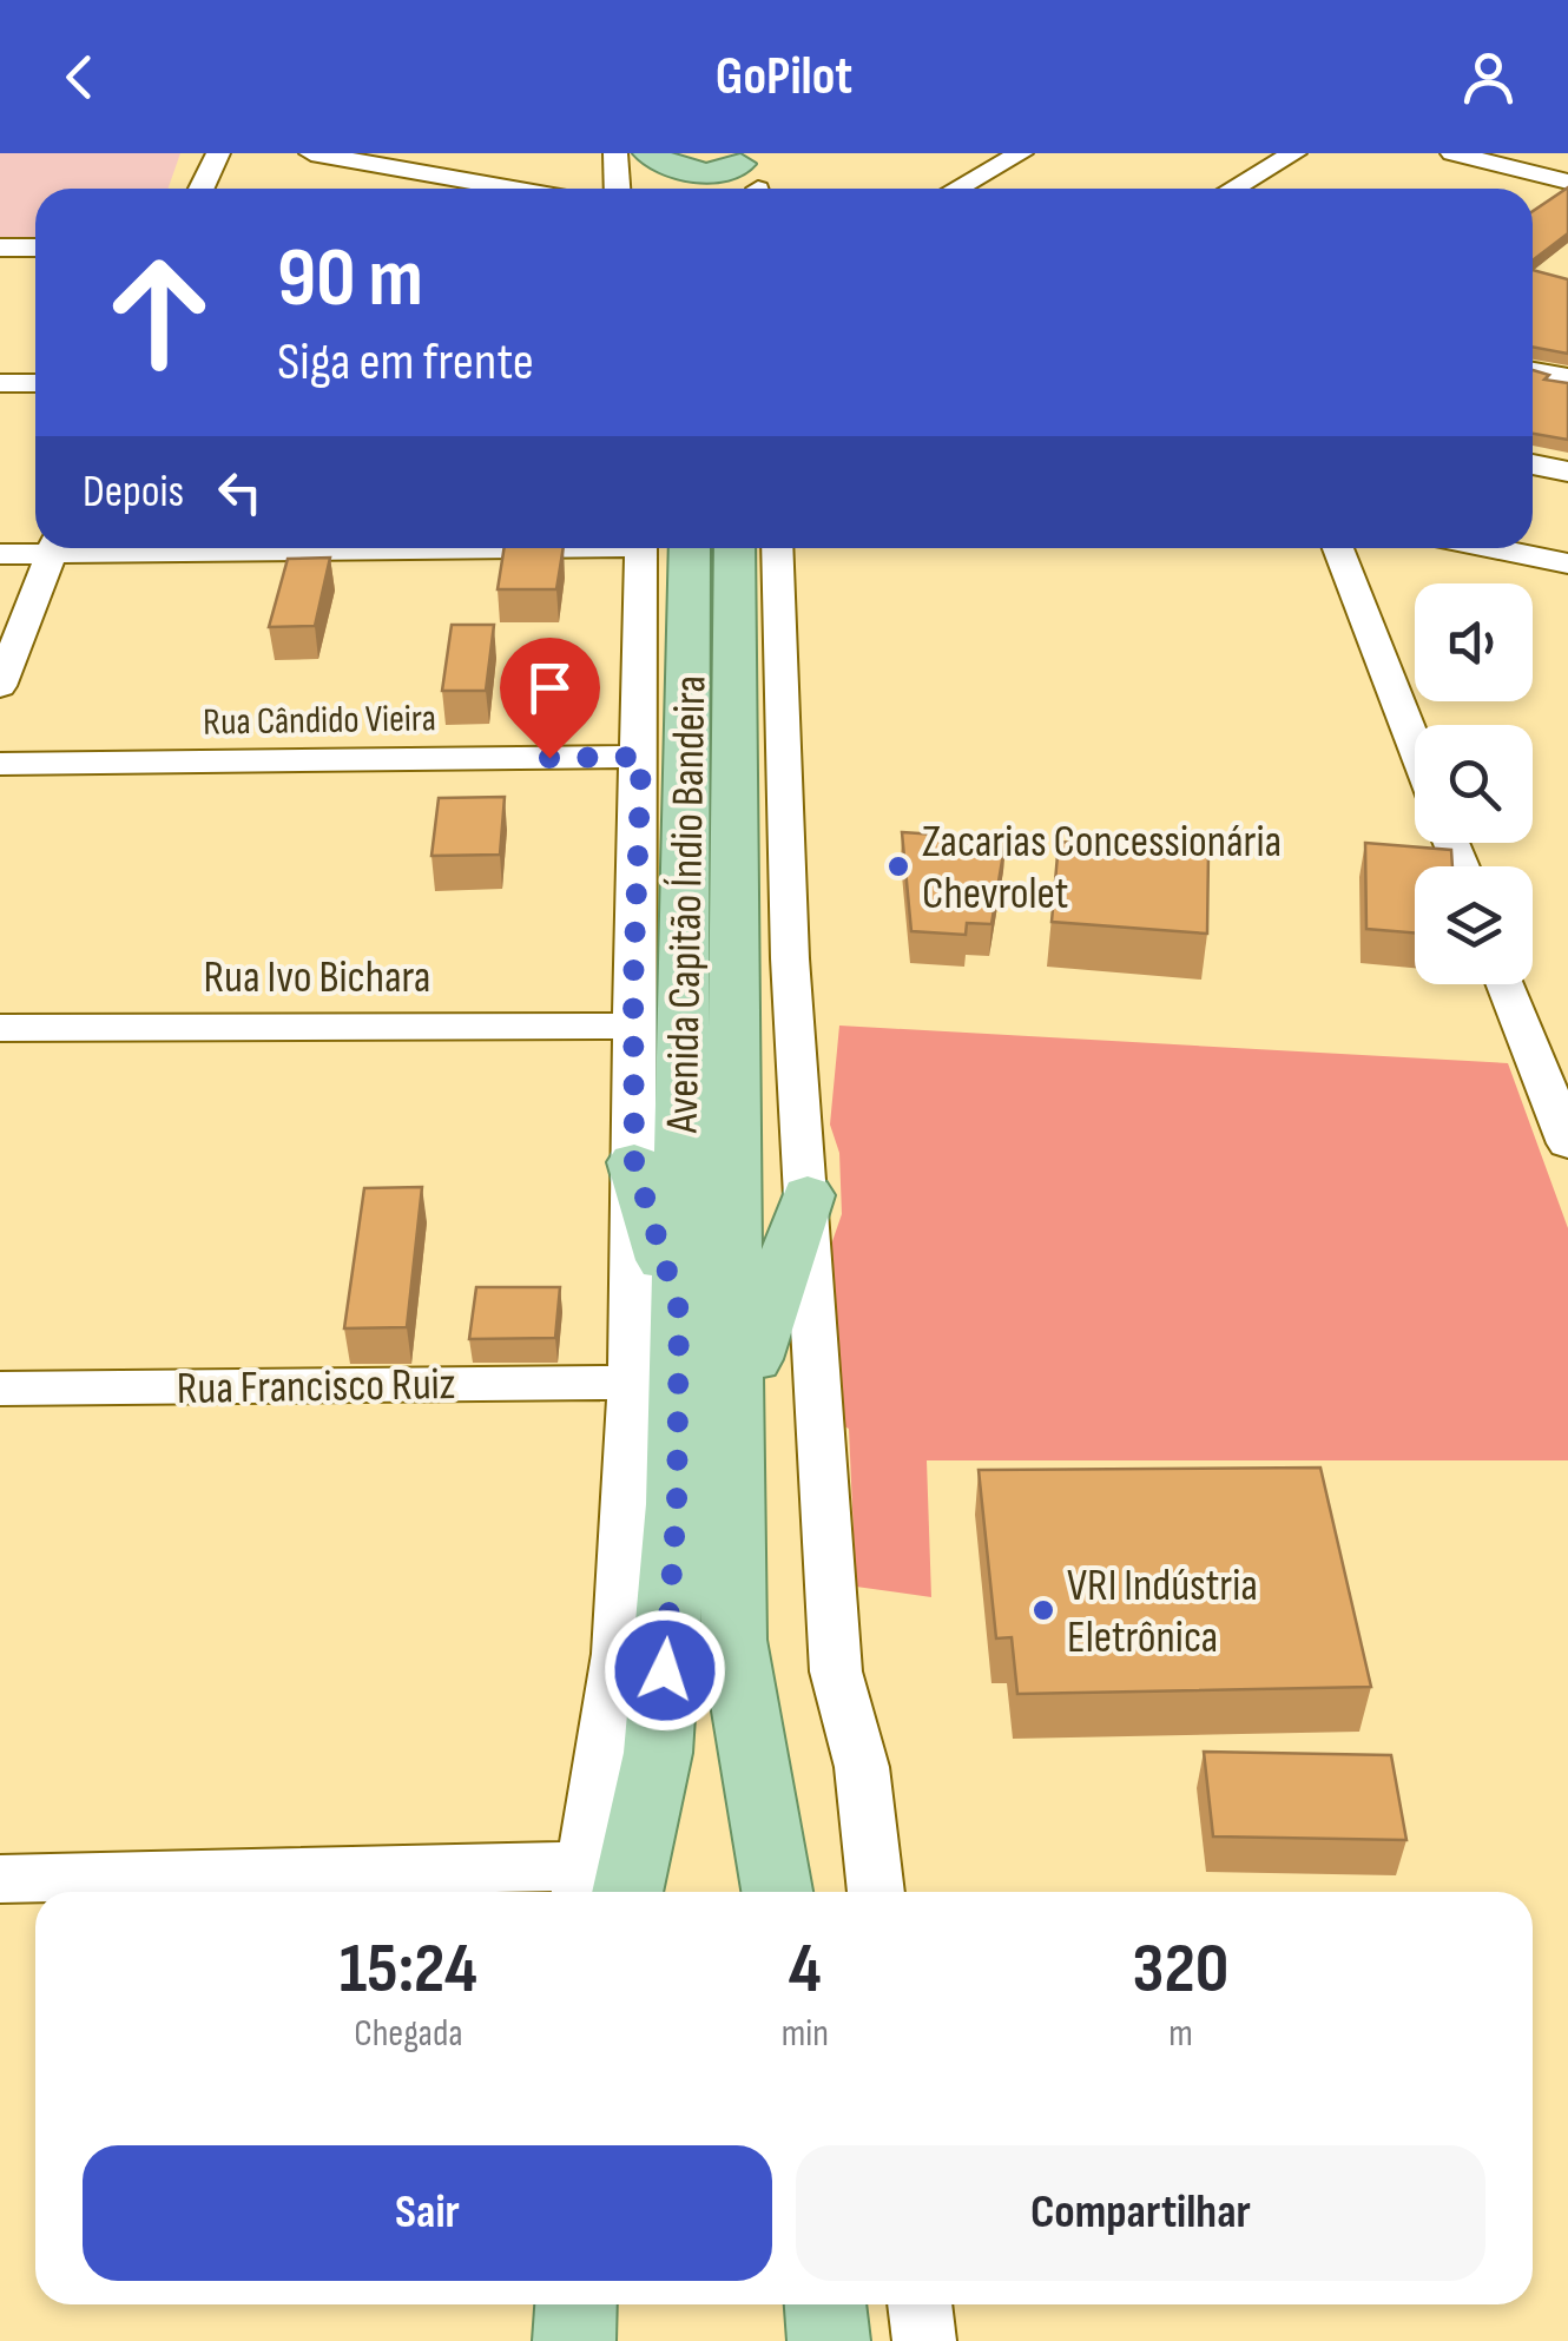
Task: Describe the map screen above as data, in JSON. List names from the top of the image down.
{
  "streets": {
    "main road": ["Avenida Capitão Índio Bandeira"],
    "street": ["Rua Cândido Vieira", "Rua Ivo Bichara", "Rua Francisco Ruiz"]
  },
  "places": ["Zacarias Concessionária Chevrolet", "VRI Indústria Eletrônica"],
  "page": {
    "header": "GoPilot",
    "turn": ["90 m", "Siga em frente"],
    "then": "Depois",
    "eta": [
      "15:24",
      "Chegada",
      "4",
      "min",
      "320",
      "m"
    ],
    "buttons": ["Sair", "Compartilhar"]
  }
}
